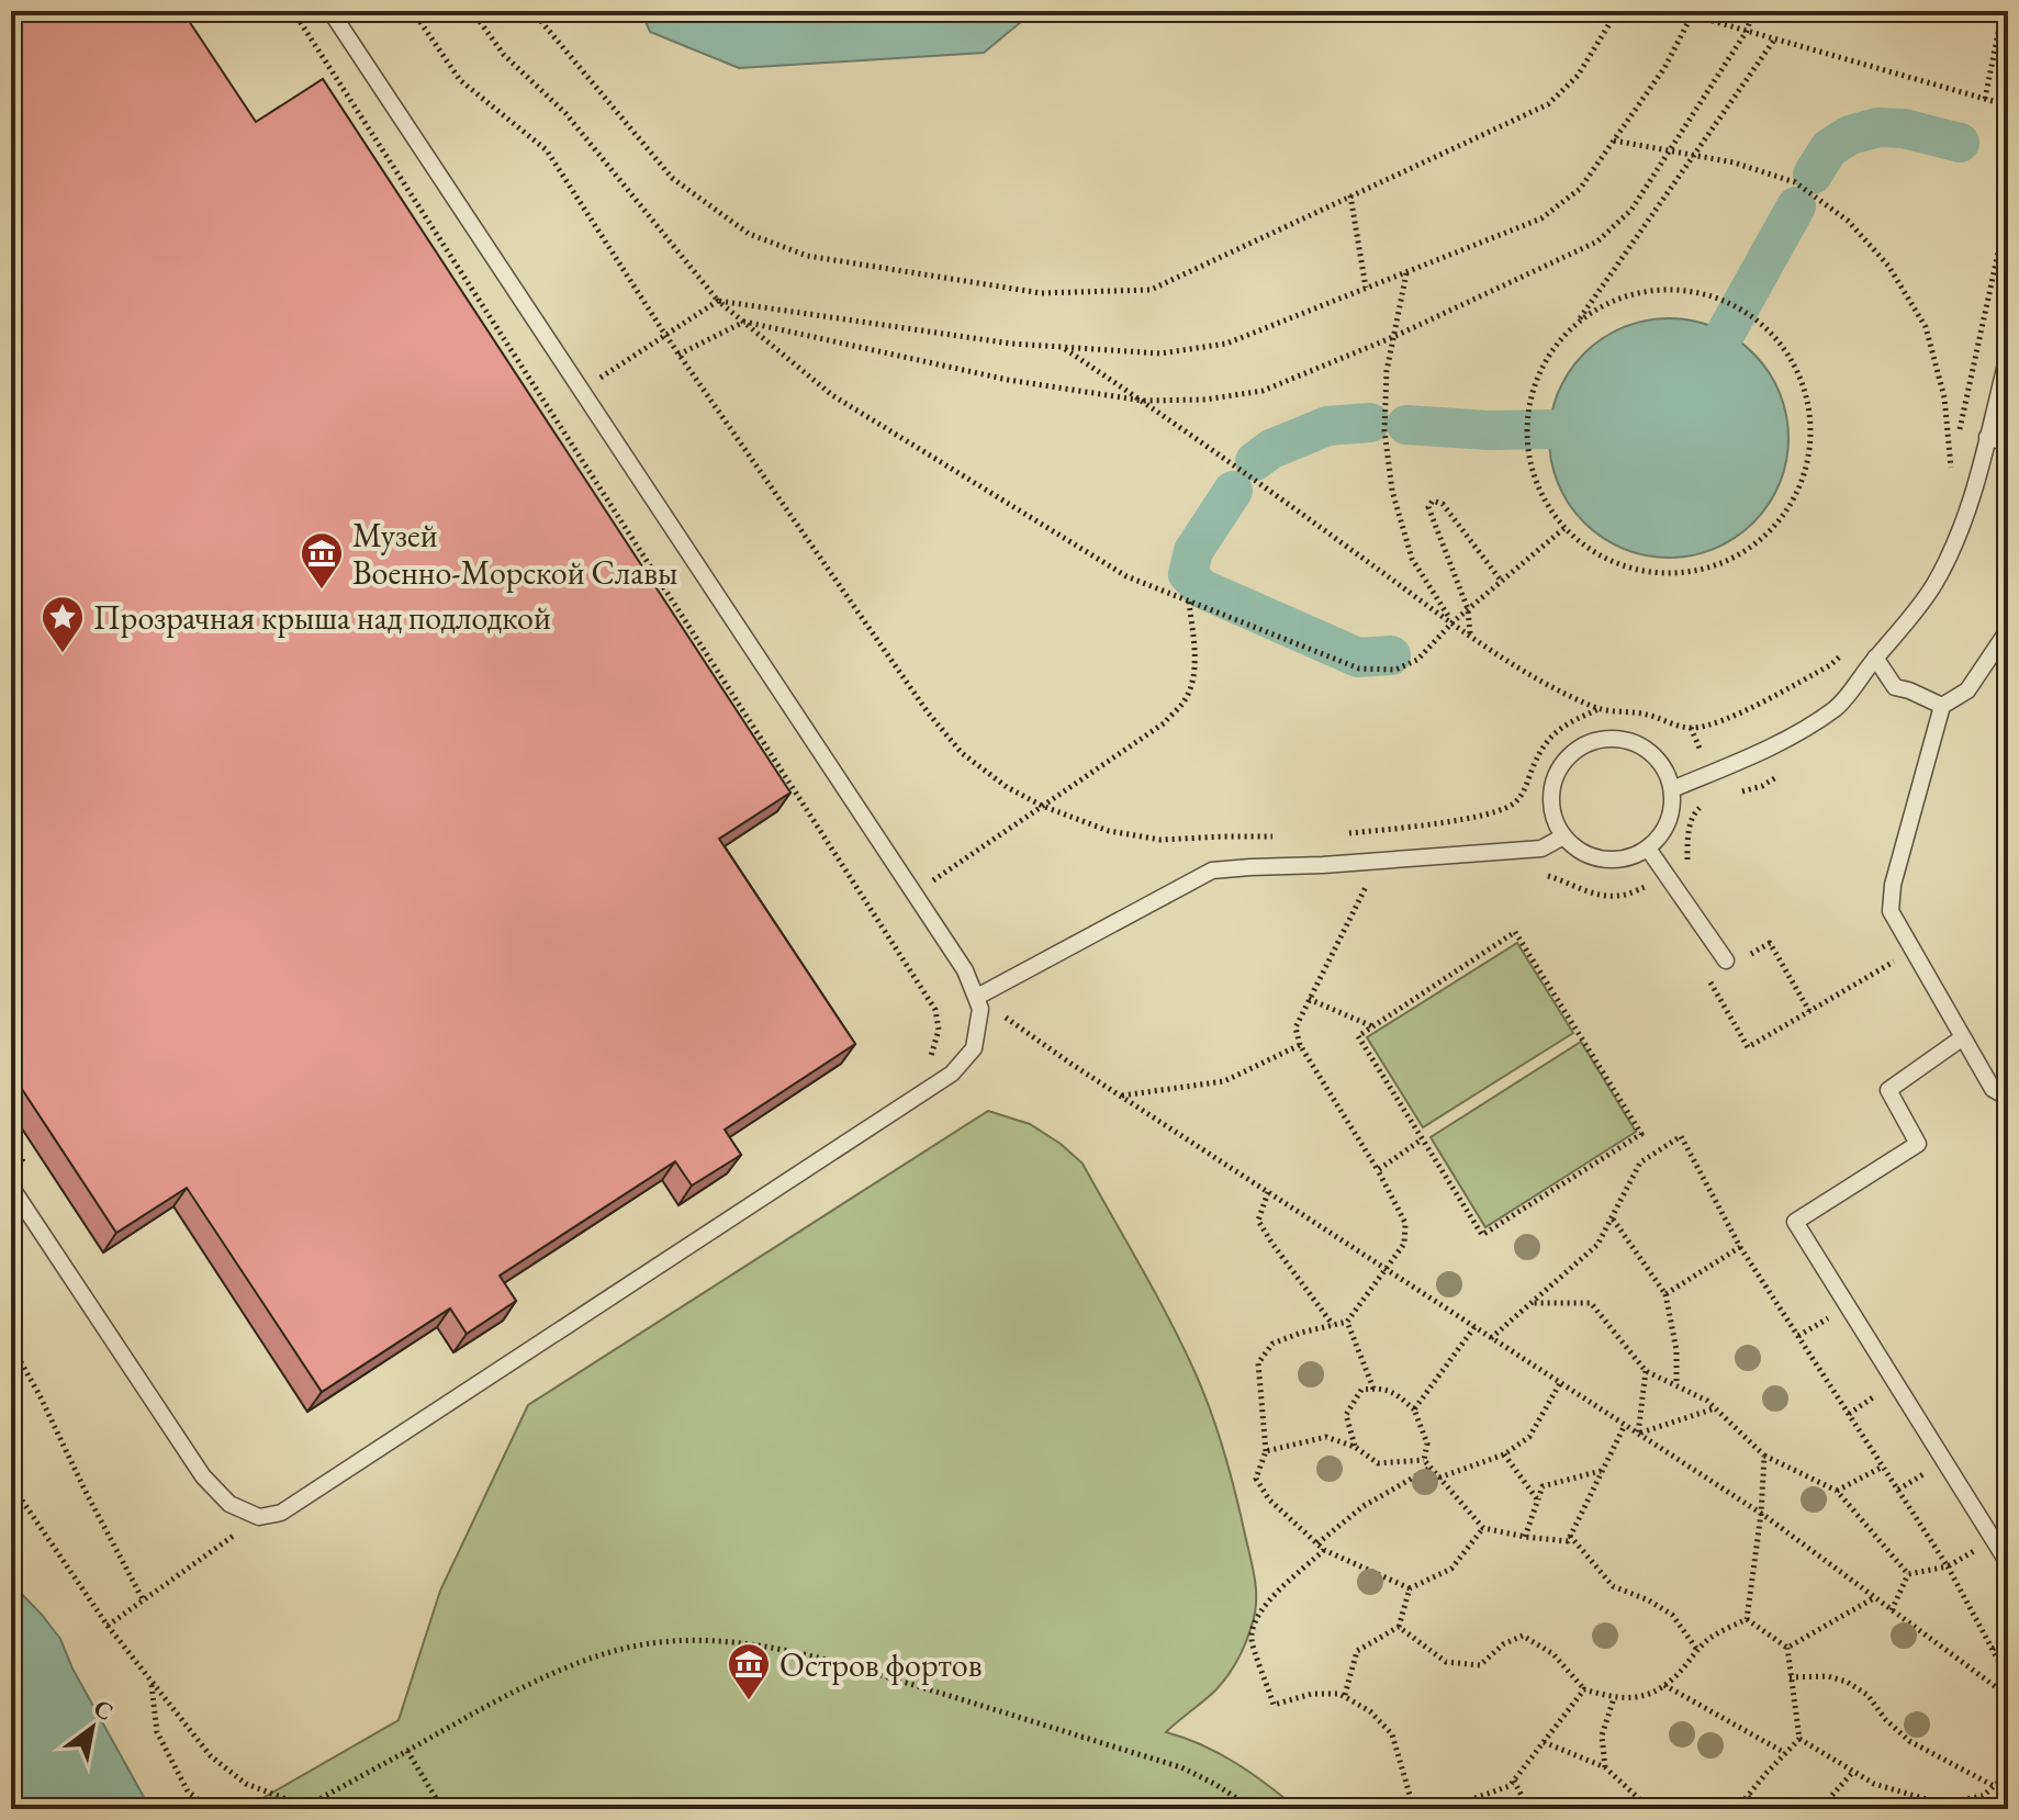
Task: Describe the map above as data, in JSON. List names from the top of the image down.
{
  "places": {
    "museum": ["Музей Военно-Морской Славы", "Остров фортов"],
    "place": ["Прозрачная крыша над подлодкой"]
  },
  "north": "top right"
}
